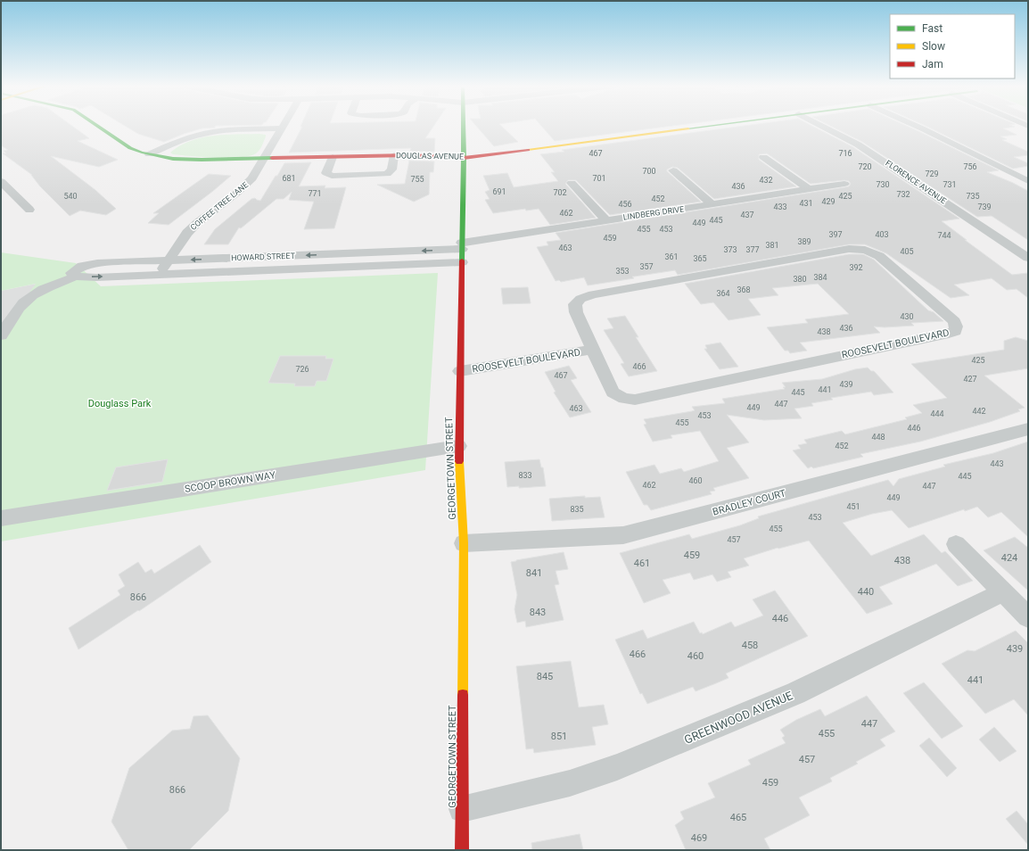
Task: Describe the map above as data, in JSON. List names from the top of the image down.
{
  "streets": {
    "street": [
      "DOUGLAS AVENUE",
      "FLORENCE AVENUE",
      "COFFEE TREE LANE",
      "LINDBERG DRIVE",
      "HOWARD STREET",
      "ROOSEVELT BOULEVARD",
      "GEORGETOWN STREET",
      "SCOOP BROWN WAY",
      "BRADLEY COURT",
      "GREENWOOD AVENUE"
    ]
  },
  "crossings": [
    ["DOUGLAS AVENUE", "COFFEE TREE LANE"],
    ["DOUGLAS AVENUE", "GEORGETOWN STREET"],
    ["COFFEE TREE LANE", "HOWARD STREET"],
    ["LINDBERG DRIVE", "HOWARD STREET"],
    ["LINDBERG DRIVE", "GEORGETOWN STREET"],
    ["HOWARD STREET", "GEORGETOWN STREET"],
    ["ROOSEVELT BOULEVARD", "GEORGETOWN STREET"],
    ["GEORGETOWN STREET", "SCOOP BROWN WAY"],
    ["GEORGETOWN STREET", "BRADLEY COURT"],
    ["GEORGETOWN STREET", "GREENWOOD AVENUE"]
  ],
  "parks": ["Douglass Park"],
  "house_numbers": [
    "467",
    "716",
    "720",
    "756",
    "700",
    "729",
    "681",
    "701",
    "755",
    "432",
    "730",
    "731",
    "436",
    "691",
    "702",
    "771",
    "732",
    "540",
    "425",
    "735",
    "452",
    "429",
    "431",
    "456",
    "433",
    "739",
    "462",
    "437",
    "445",
    "449",
    "455",
    "453",
    "397",
    "403",
    "744",
    "459",
    "389",
    "381",
    "463",
    "373",
    "377",
    "405",
    "361",
    "365",
    "357",
    "392",
    "353",
    "384",
    "380",
    "368",
    "364",
    "430",
    "436",
    "438",
    "425",
    "466",
    "726",
    "467",
    "427",
    "439",
    "441",
    "445",
    "447",
    "449",
    "463",
    "442",
    "444",
    "453",
    "455",
    "446",
    "448",
    "452",
    "443",
    "833",
    "445",
    "460",
    "462",
    "447",
    "449",
    "451",
    "835",
    "453",
    "455",
    "457",
    "459",
    "424",
    "438",
    "461",
    "841",
    "440",
    "866",
    "843",
    "446",
    "458",
    "439",
    "466",
    "460",
    "845",
    "441",
    "447",
    "455",
    "851",
    "457",
    "459",
    "866",
    "465",
    "469"
  ],
  "legend": ["Fast", "Slow", "Jam"]
}
